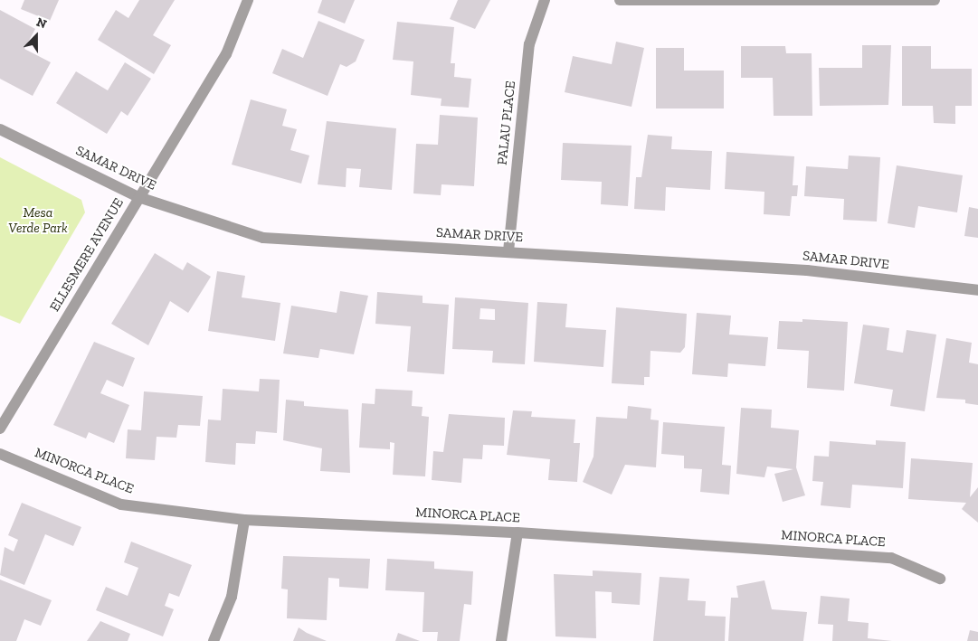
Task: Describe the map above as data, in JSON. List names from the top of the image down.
{
  "streets": {
    "street": [
      "PALAU PLACE",
      "SAMAR DRIVE",
      "ELLESMERE AVENUE",
      "MINORCA PLACE"
    ]
  },
  "crossings": [
    ["PALAU PLACE", "SAMAR DRIVE"],
    ["SAMAR DRIVE", "ELLESMERE AVENUE"]
  ],
  "parks": ["Mesa Verde Park"],
  "north": "top"
}
